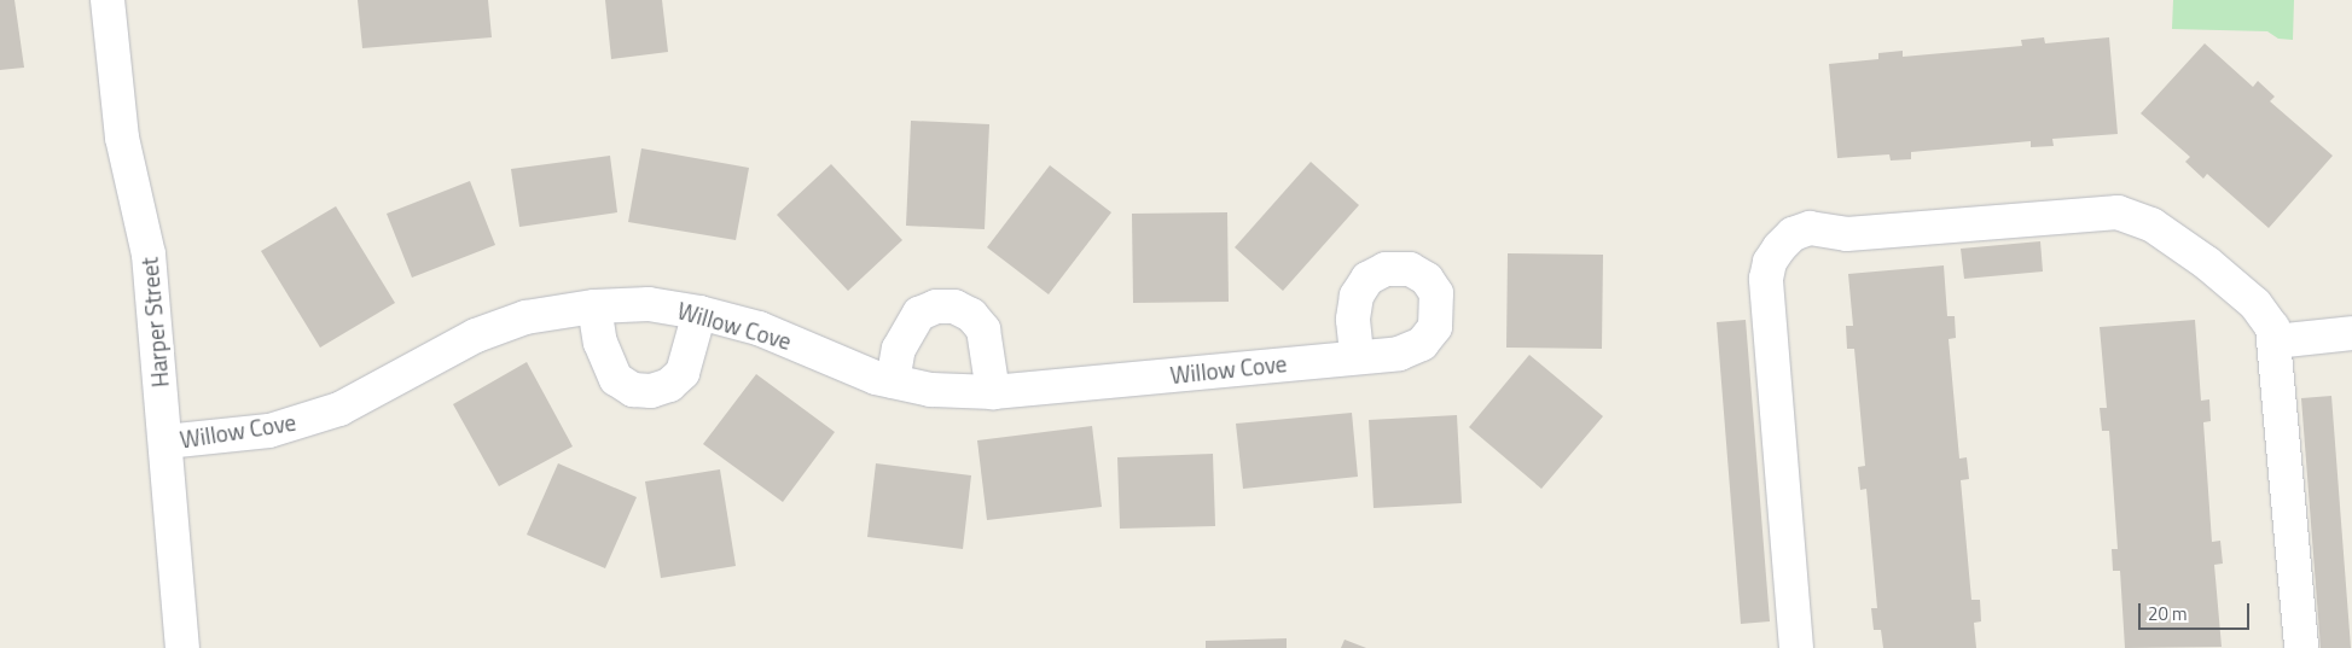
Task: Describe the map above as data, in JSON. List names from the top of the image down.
{
  "streets": {
    "street": ["Harper Street", "Willow Cove"]
  },
  "crossings": [
    ["Harper Street", "Willow Cove"]
  ],
  "scale_bar": "20 m"
}
